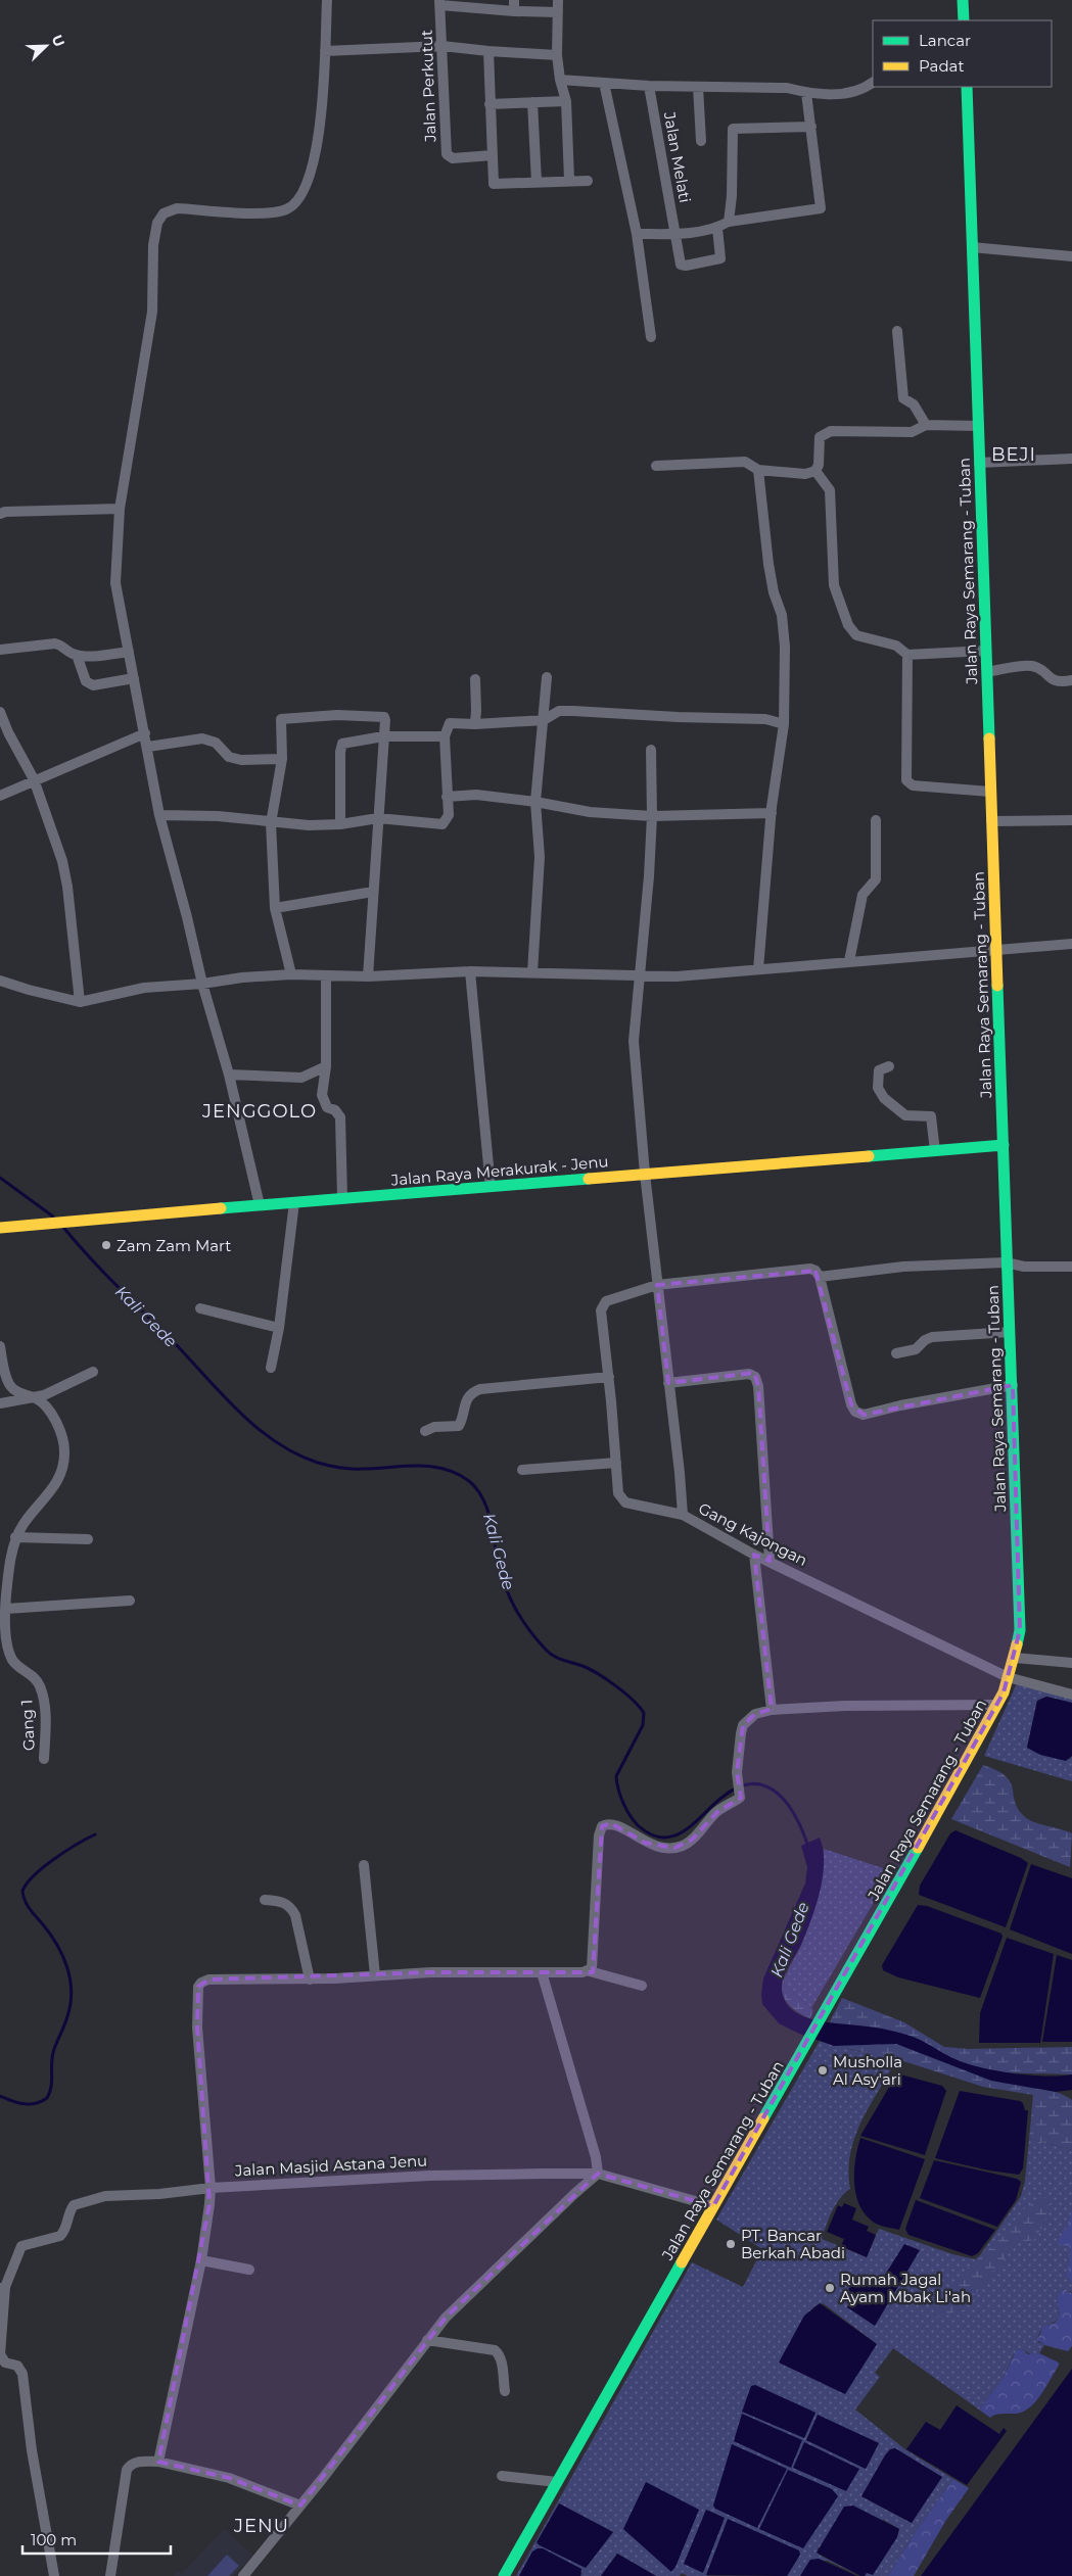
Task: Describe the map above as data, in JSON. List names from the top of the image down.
{
  "streets": {
    "main road": ["Jalan Raya Semarang - Tuban", "Jalan Raya Merakurak - Jenu"],
    "street": [
      "Jalan Perkutut",
      "Jalan Melati",
      "Gang Kajongan",
      "Gang 1",
      "Jalan Masjid Astana Jenu"
    ]
  },
  "crossings": [
    ["Jalan Raya Semarang - Tuban", "Jalan Raya Merakurak - Jenu"],
    ["Jalan Raya Semarang - Tuban", "Gang Kajongan"],
    ["Jalan Raya Semarang - Tuban", "Jalan Masjid Astana Jenu"],
    ["Jalan Raya Merakurak - Jenu", "Gang Kajongan"]
  ],
  "districts": ["BEJI", "JENGGOLO", "JENU"],
  "water": ["Kali Gede"],
  "places": [
    "Zam Zam Mart",
    "Musholla Al Asy'ari",
    "PT. Bancar Berkah Abadi",
    "Rumah Jagal Ayam Mbak Li'ah"
  ],
  "legend": ["Lancar", "Padat"],
  "scale_bar": "100 m",
  "north": "top right"
}
